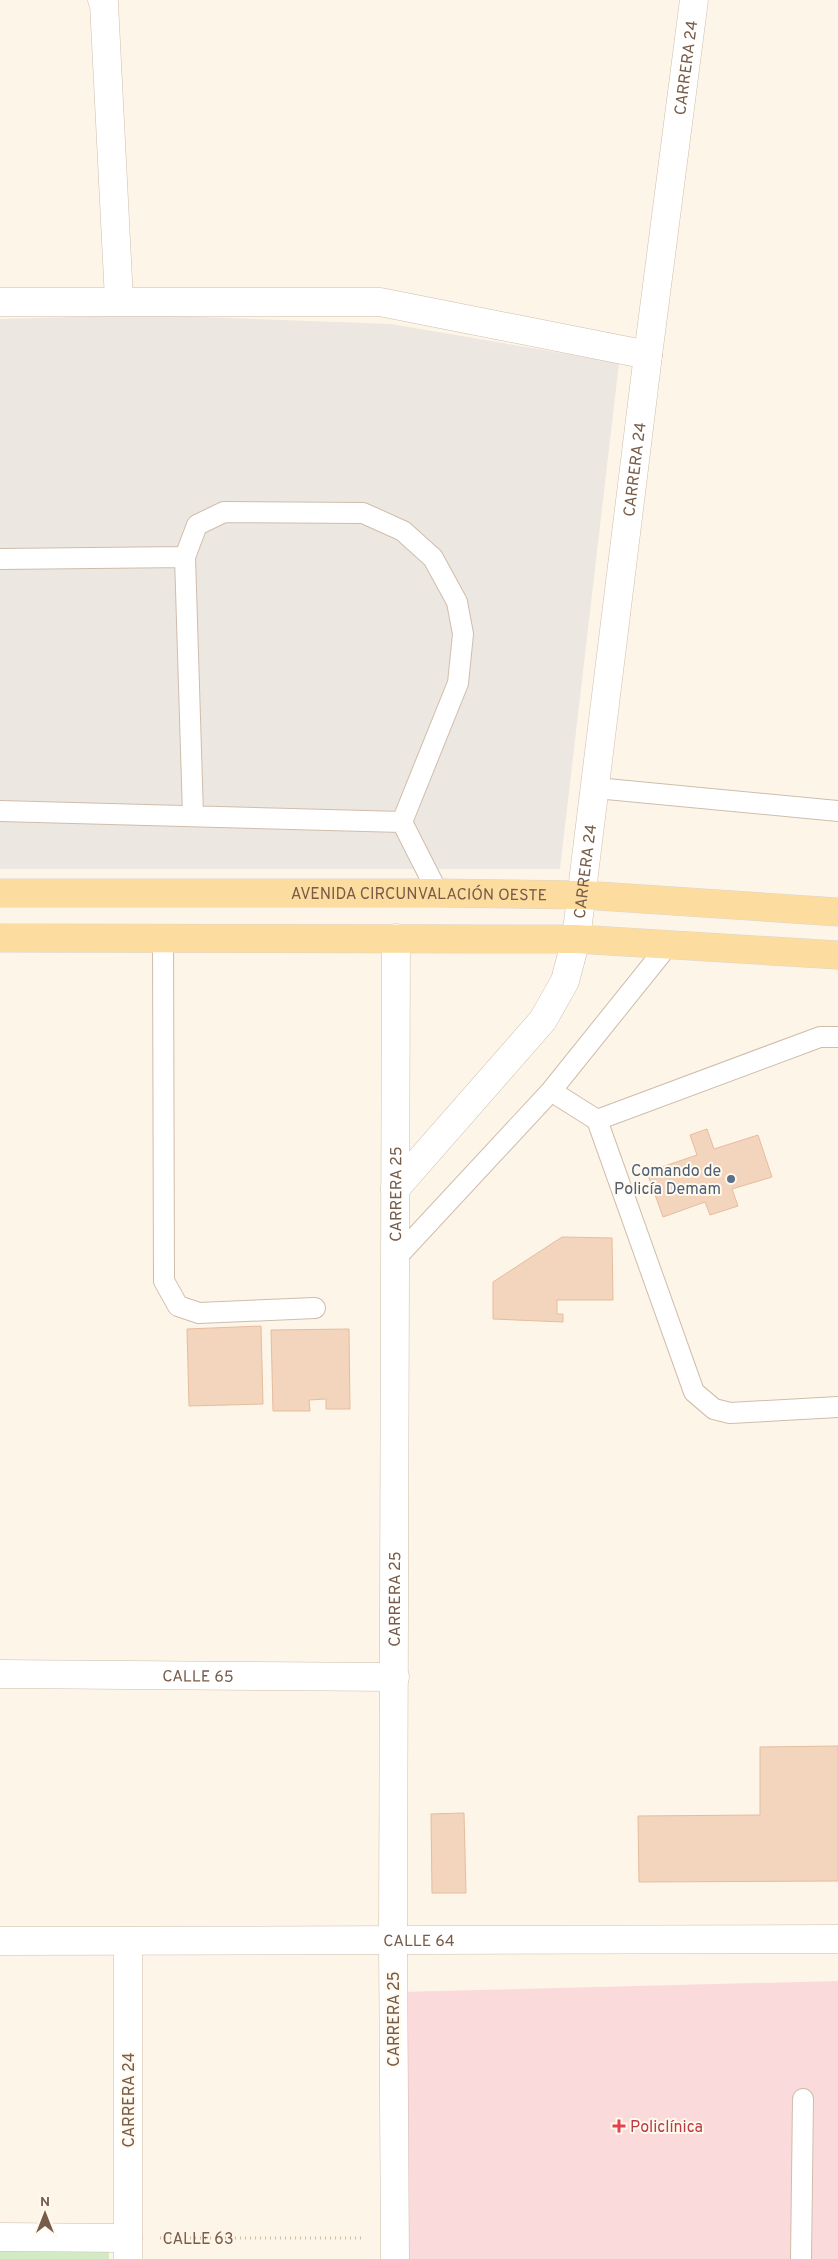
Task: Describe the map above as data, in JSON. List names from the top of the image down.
{
  "streets": {
    "main road": ["AVENIDA CIRCUNVALACIÓN OESTE"],
    "street": [
      "CARRERA 24",
      "CARRERA 25",
      "CALLE 65",
      "CALLE 64"
    ],
    "path": ["CALLE 63"]
  },
  "crossings": [
    ["CARRERA 24", "AVENIDA CIRCUNVALACIÓN OESTE"],
    ["CARRERA 24", "CARRERA 25"],
    ["CARRERA 24", "CALLE 64"],
    ["CARRERA 24", "CALLE 63"],
    ["CARRERA 25", "CALLE 65"],
    ["CARRERA 25", "CALLE 64"],
    ["CARRERA 25", "CALLE 63"]
  ],
  "places": {
    "other": ["Comando de Policía Demam"],
    "health": ["Policlínica"]
  },
  "north": "top"
}
